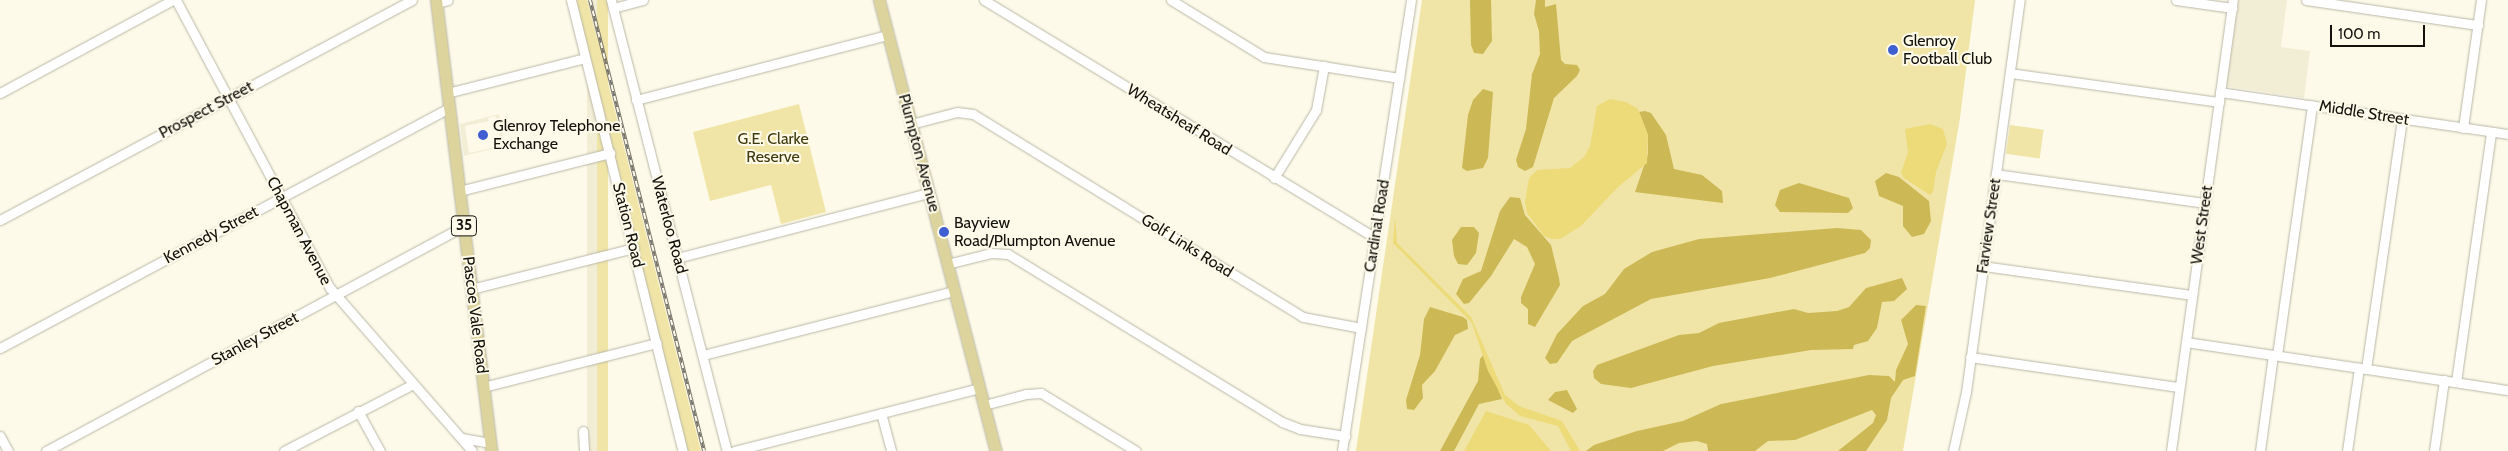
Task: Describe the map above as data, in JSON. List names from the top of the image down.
{
  "streets": {
    "main road": ["Plumpton Avenue", "35", "Pascoe Vale Road"],
    "street": [
      "Prospect Street",
      "Middle Street",
      "Wheatsheaf Road",
      "Station Road",
      "Waterloo Road",
      "West Street",
      "Cardinal Road",
      "Farview Street",
      "Chapman Avenue",
      "Kennedy Street",
      "Golf Links Road",
      "Stanley Street"
    ]
  },
  "crossings": [
    ["Prospect Street", "Chapman Avenue"],
    ["Middle Street", "West Street"],
    ["Wheatsheaf Road", "Cardinal Road"],
    ["Plumpton Avenue", "Golf Links Road"],
    ["Cardinal Road", "Golf Links Road"],
    ["Chapman Avenue", "Kennedy Street"],
    ["Chapman Avenue", "Stanley Street"],
    ["Kennedy Street", "Pascoe Vale Road"],
    ["Pascoe Vale Road", "Stanley Street"]
  ],
  "parks": ["G.E. Clarke Reserve"],
  "places": ["Glenroy Football Club", "Glenroy Telephone Exchange", "Bayview Road/Plumpton Avenue"],
  "scale_bar": "100 m"
}
